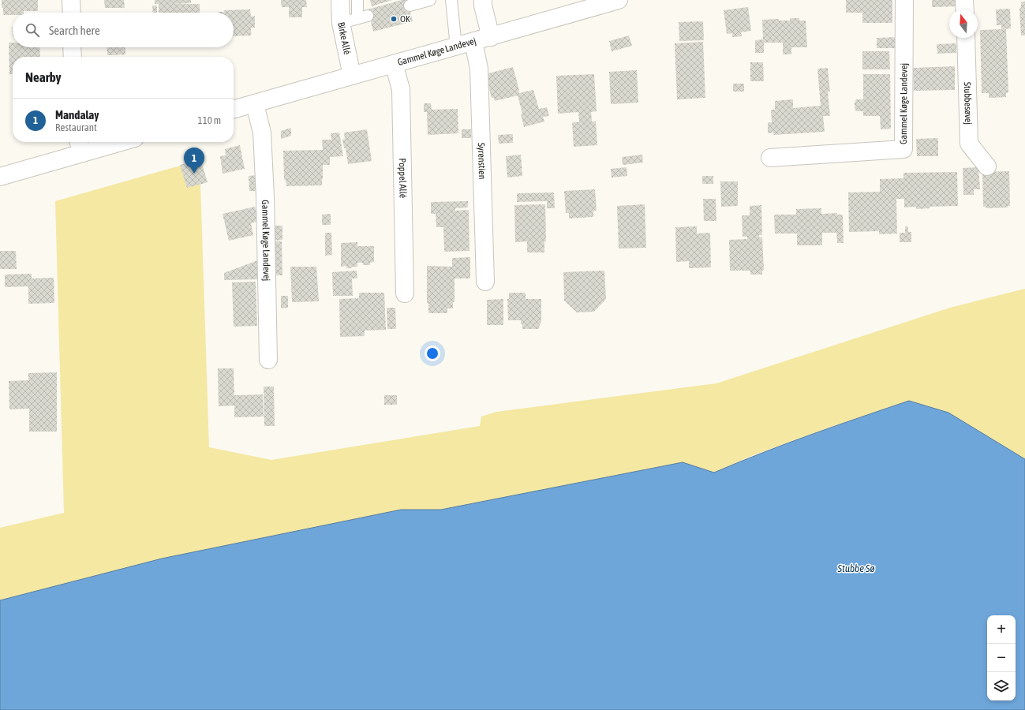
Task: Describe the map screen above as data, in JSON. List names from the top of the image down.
{
  "streets": {
    "street": [
      "Birke Allé",
      "Gammel Køge Landevej",
      "Stubbesøvej",
      "Syrenstien",
      "Poppel Allé"
    ]
  },
  "crossings": [
    ["Birke Allé", "Gammel Køge Landevej"],
    ["Gammel Køge Landevej", "Syrenstien"],
    ["Gammel Køge Landevej", "Poppel Allé"]
  ],
  "water": ["Stubbe Sø"],
  "places": ["OK"],
  "north": "top",
  "page": {
    "search": "Search here",
    "heading": "Nearby",
    "list": [
      {
        "mark": "1",
        "name": "Mandalay",
        "note": "Restaurant",
        "value": "110 m"
      }
    ],
    "pins": "1",
    "map_buttons": ["+", "−"]
  }
}
